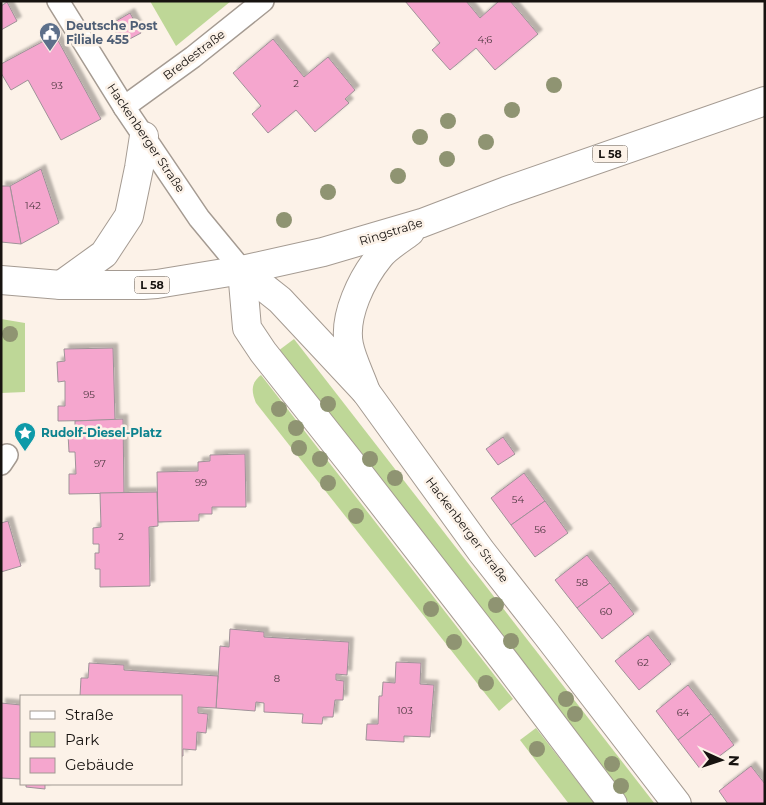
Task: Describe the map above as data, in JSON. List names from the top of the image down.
{
  "streets": {
    "street": [
      "Bredestraße",
      "Hackenberger Straße",
      "L 58",
      "Ringstraße"
    ]
  },
  "crossings": [
    ["Bredestraße", "Hackenberger Straße"],
    ["Hackenberger Straße", "Ringstraße"]
  ],
  "places": {
    "public building": ["Deutsche Post Filiale 455"],
    "place": ["Rudolf-Diesel-Platz"]
  },
  "house_numbers": [
    "4;6",
    "2",
    "93",
    "142",
    "95",
    "97",
    "99",
    "54",
    "56",
    "2",
    "58",
    "60",
    "62",
    "8",
    "103",
    "64"
  ],
  "legend": ["Straße", "Park", "Gebäude"],
  "north": "right"
}
